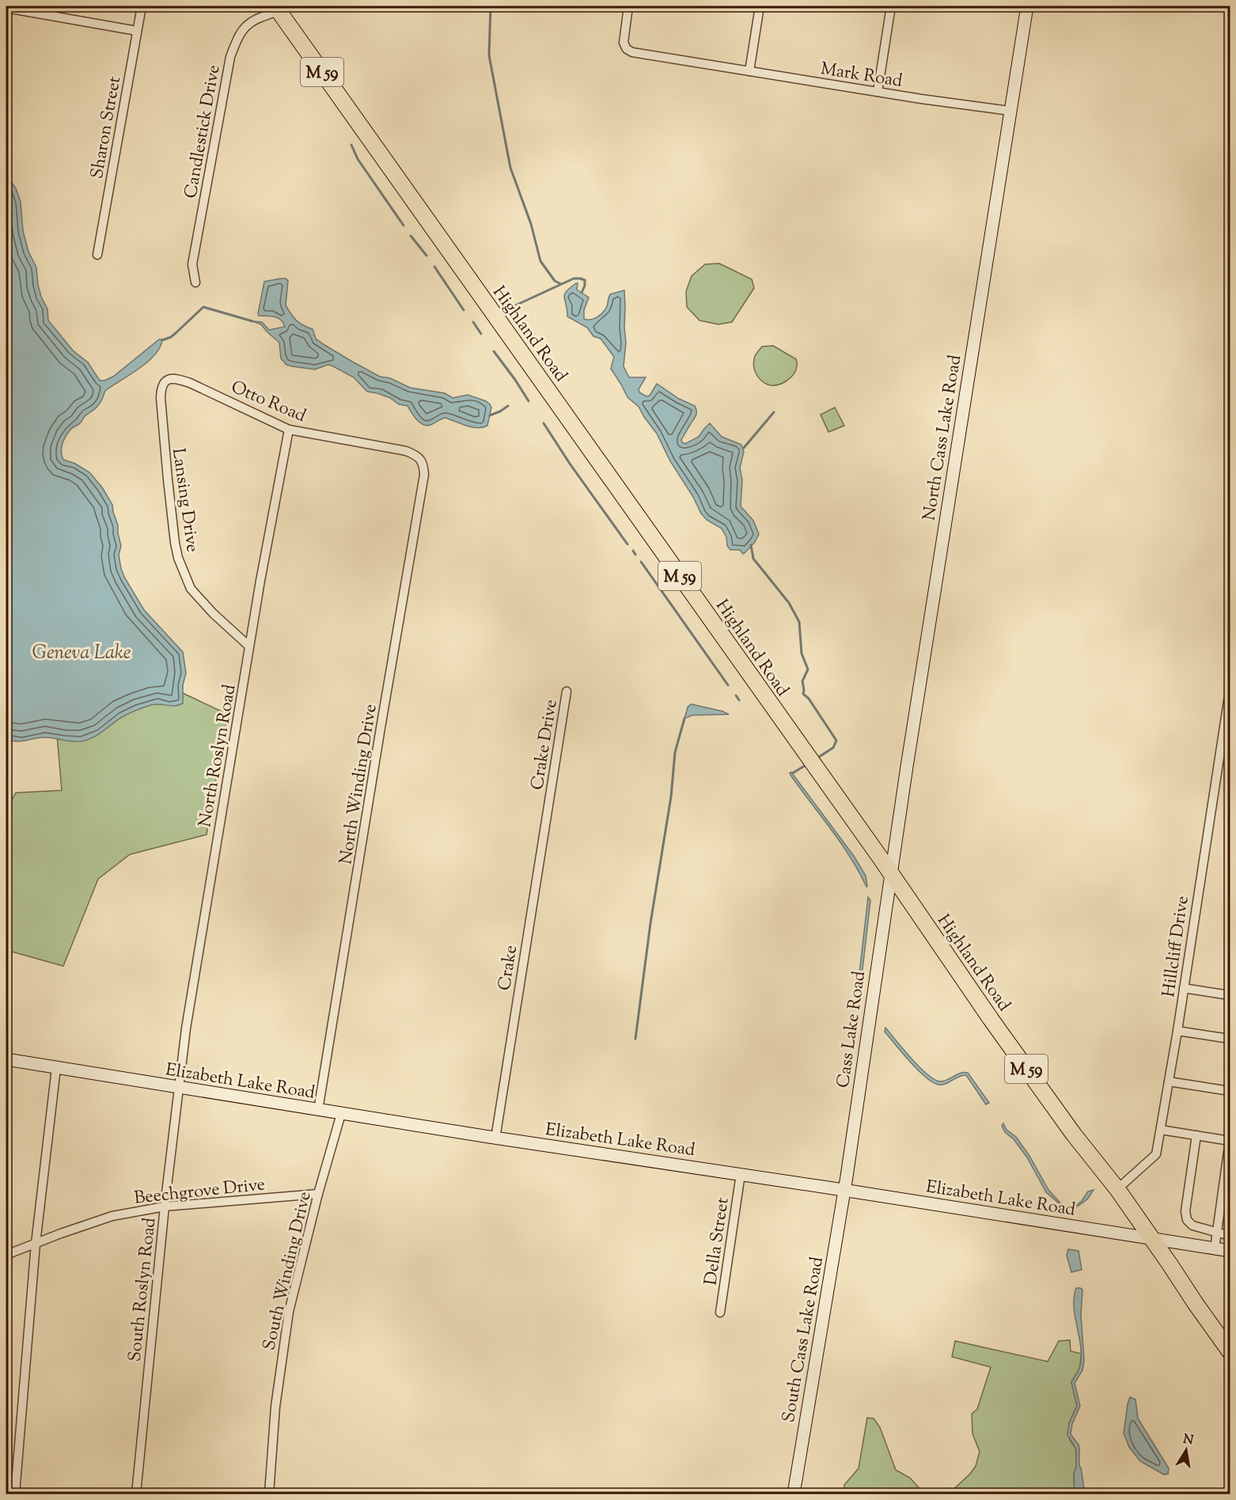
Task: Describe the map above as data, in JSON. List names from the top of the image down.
{
  "streets": {
    "highway": ["M 59", "Highland Road"],
    "street": [
      "Mark Road",
      "Sharon Street",
      "Candlestick Drive",
      "Otto Road",
      "North Cass Lake Road",
      "Lansing Drive",
      "Crake Drive",
      "North Roslyn Road",
      "North Winding Drive",
      "Hillcliff Drive",
      "Crake",
      "Cass Lake Road",
      "Elizabeth Lake Road",
      "Beechgrove Drive",
      "Della Street",
      "South Winding Drive",
      "South Roslyn Road",
      "South Cass Lake Road"
    ]
  },
  "crossings": [
    ["M 59", "Highland Road"],
    ["M 59", "Elizabeth Lake Road"],
    ["Mark Road", "North Cass Lake Road"],
    ["Candlestick Drive", "Highland Road"],
    ["Highland Road", "North Cass Lake Road"],
    ["Highland Road", "Hillcliff Drive"],
    ["Highland Road", "Cass Lake Road"],
    ["Highland Road", "Elizabeth Lake Road"],
    ["Otto Road", "Lansing Drive"],
    ["Otto Road", "North Roslyn Road"],
    ["Otto Road", "North Winding Drive"],
    ["North Cass Lake Road", "Cass Lake Road"],
    ["Lansing Drive", "North Roslyn Road"],
    ["Crake Drive", "Crake"],
    ["North Roslyn Road", "Elizabeth Lake Road"],
    ["North Roslyn Road", "South Roslyn Road"],
    ["North Winding Drive", "Elizabeth Lake Road"],
    ["Crake", "Elizabeth Lake Road"],
    ["Cass Lake Road", "Elizabeth Lake Road"],
    ["Cass Lake Road", "South Cass Lake Road"],
    ["Elizabeth Lake Road", "Della Street"],
    ["Elizabeth Lake Road", "South Winding Drive"],
    ["Elizabeth Lake Road", "South Roslyn Road"],
    ["Elizabeth Lake Road", "South Cass Lake Road"],
    ["Beechgrove Drive", "South Winding Drive"],
    ["Beechgrove Drive", "South Roslyn Road"]
  ],
  "water": ["Geneva Lake"],
  "north": "top"
}
